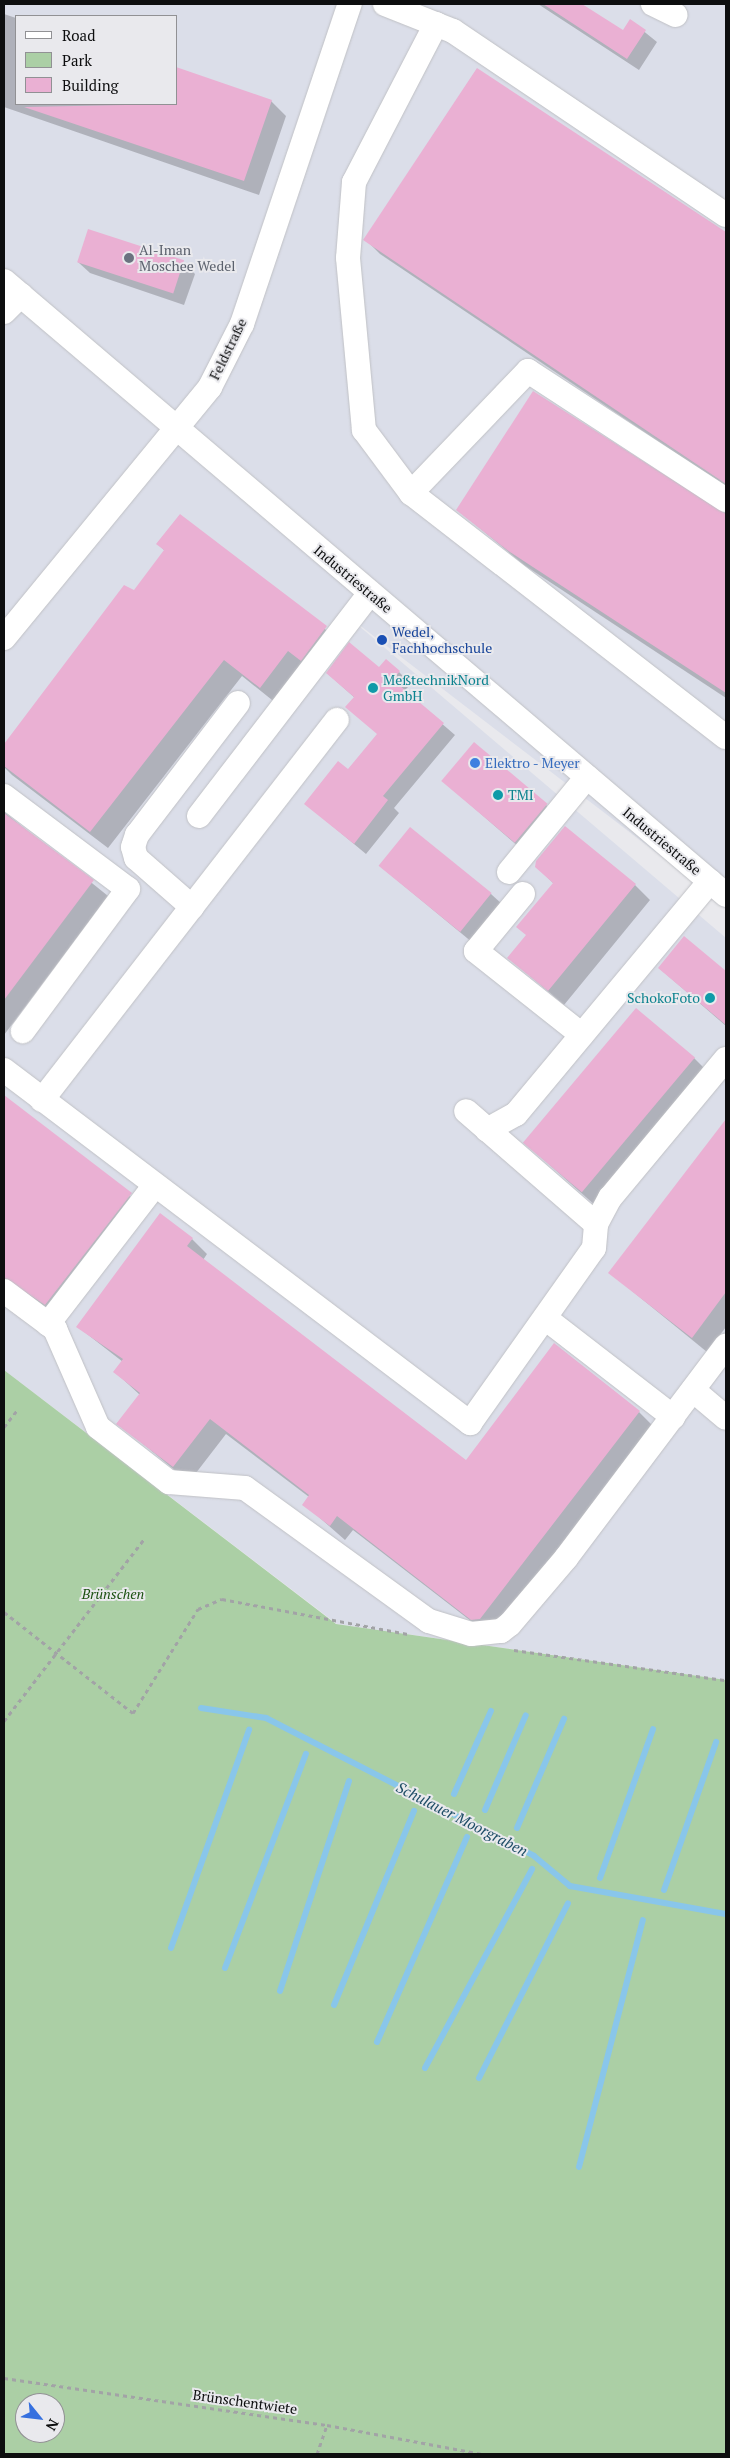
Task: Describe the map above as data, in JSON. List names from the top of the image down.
{
  "streets": {
    "street": ["Feldstraße", "Industriestraße"],
    "path": ["Brünschentwiete"]
  },
  "crossings": [
    ["Feldstraße", "Industriestraße"]
  ],
  "water": ["Schulauer Moorgraben"],
  "parks": ["Brünschen"],
  "places": [
    "Al-Iman Moschee Wedel",
    "Wedel, Fachhochschule",
    "MeßtechnikNord GmbH",
    "Elektro - Meyer",
    "TMI",
    "SchokoFoto"
  ],
  "legend": ["Road", "Park", "Building"],
  "north": "bottom right"
}
